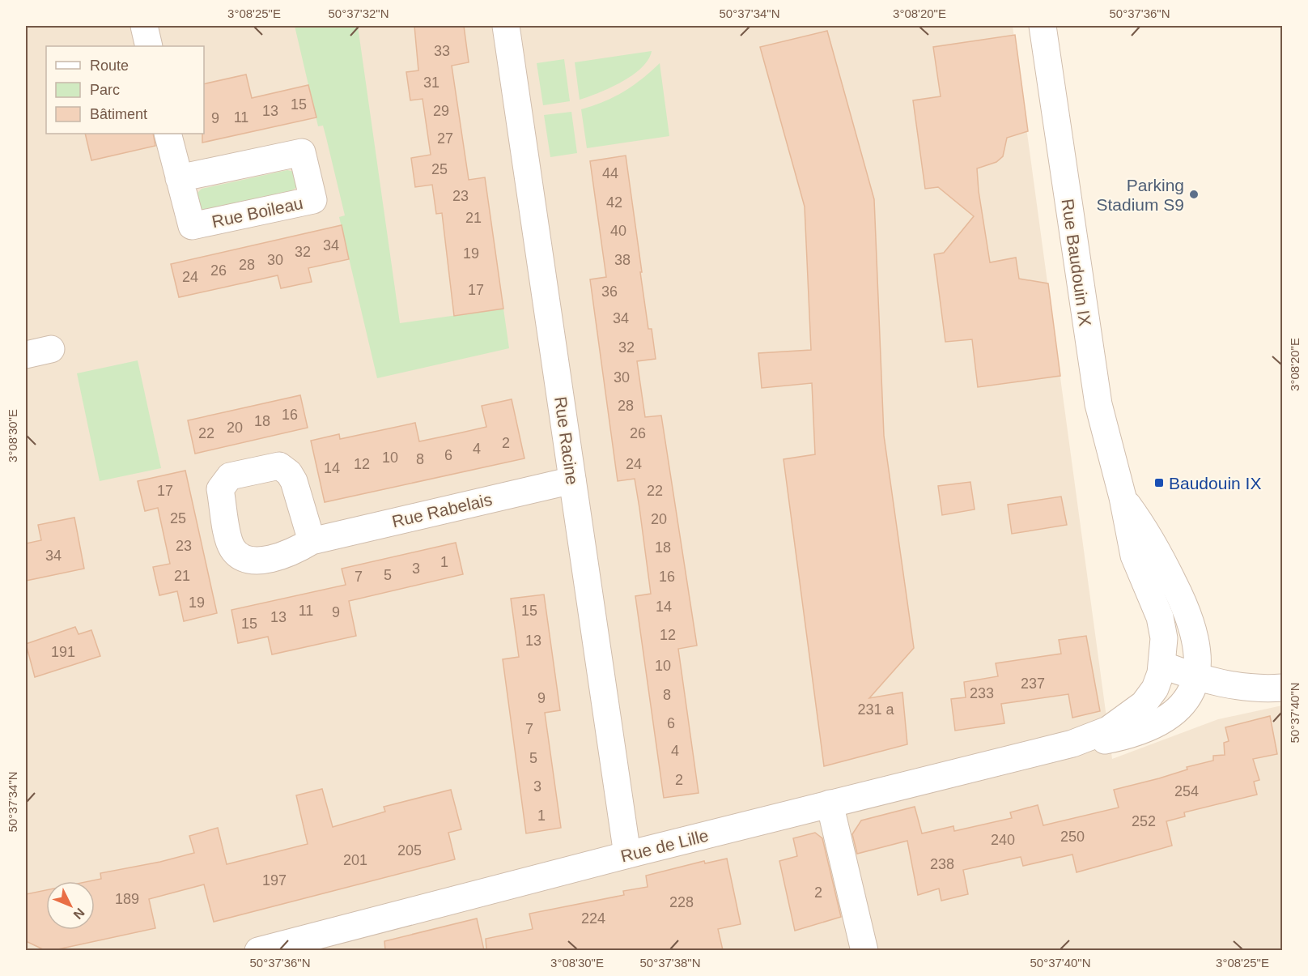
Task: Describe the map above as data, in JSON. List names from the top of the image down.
{
  "streets": {
    "street": [
      "Rue Boileau",
      "Rue Baudouin IX",
      "Rue Racine",
      "Rue Rabelais",
      "Rue de Lille"
    ]
  },
  "crossings": [
    ["Rue Baudouin IX", "Rue de Lille"],
    ["Rue Racine", "Rue Rabelais"],
    ["Rue Racine", "Rue de Lille"]
  ],
  "places": {
    "other": ["Parking Stadium S9"],
    "transit": ["Baudouin IX"]
  },
  "house_numbers": [
    "33",
    "31",
    "15",
    "13",
    "29",
    "11",
    "9",
    "27",
    "25",
    "44",
    "23",
    "42",
    "21",
    "40",
    "34",
    "32",
    "19",
    "30",
    "38",
    "28",
    "26",
    "24",
    "17",
    "36",
    "34",
    "32",
    "30",
    "28",
    "16",
    "18",
    "20",
    "22",
    "26",
    "2",
    "4",
    "6",
    "10",
    "8",
    "12",
    "24",
    "14",
    "17",
    "22",
    "25",
    "20",
    "23",
    "18",
    "34",
    "1",
    "3",
    "5",
    "21",
    "7",
    "16",
    "19",
    "14",
    "11",
    "15",
    "9",
    "13",
    "15",
    "12",
    "13",
    "191",
    "10",
    "237",
    "233",
    "8",
    "9",
    "231 a",
    "6",
    "7",
    "4",
    "5",
    "2",
    "3",
    "254",
    "1",
    "252",
    "250",
    "240",
    "205",
    "201",
    "238",
    "197",
    "2",
    "189",
    "228",
    "224"
  ],
  "legend": ["Route", "Parc", "Bâtiment"],
  "north": "bottom right",
  "coordinates": [
    "3°08'25\"E",
    "50°37'32\"N",
    "50°37'34\"N",
    "3°08'20\"E",
    "50°37'36\"N",
    "3°08'30\"E",
    "50°37'40\"N",
    "50°37'38\"N"
  ]
}
